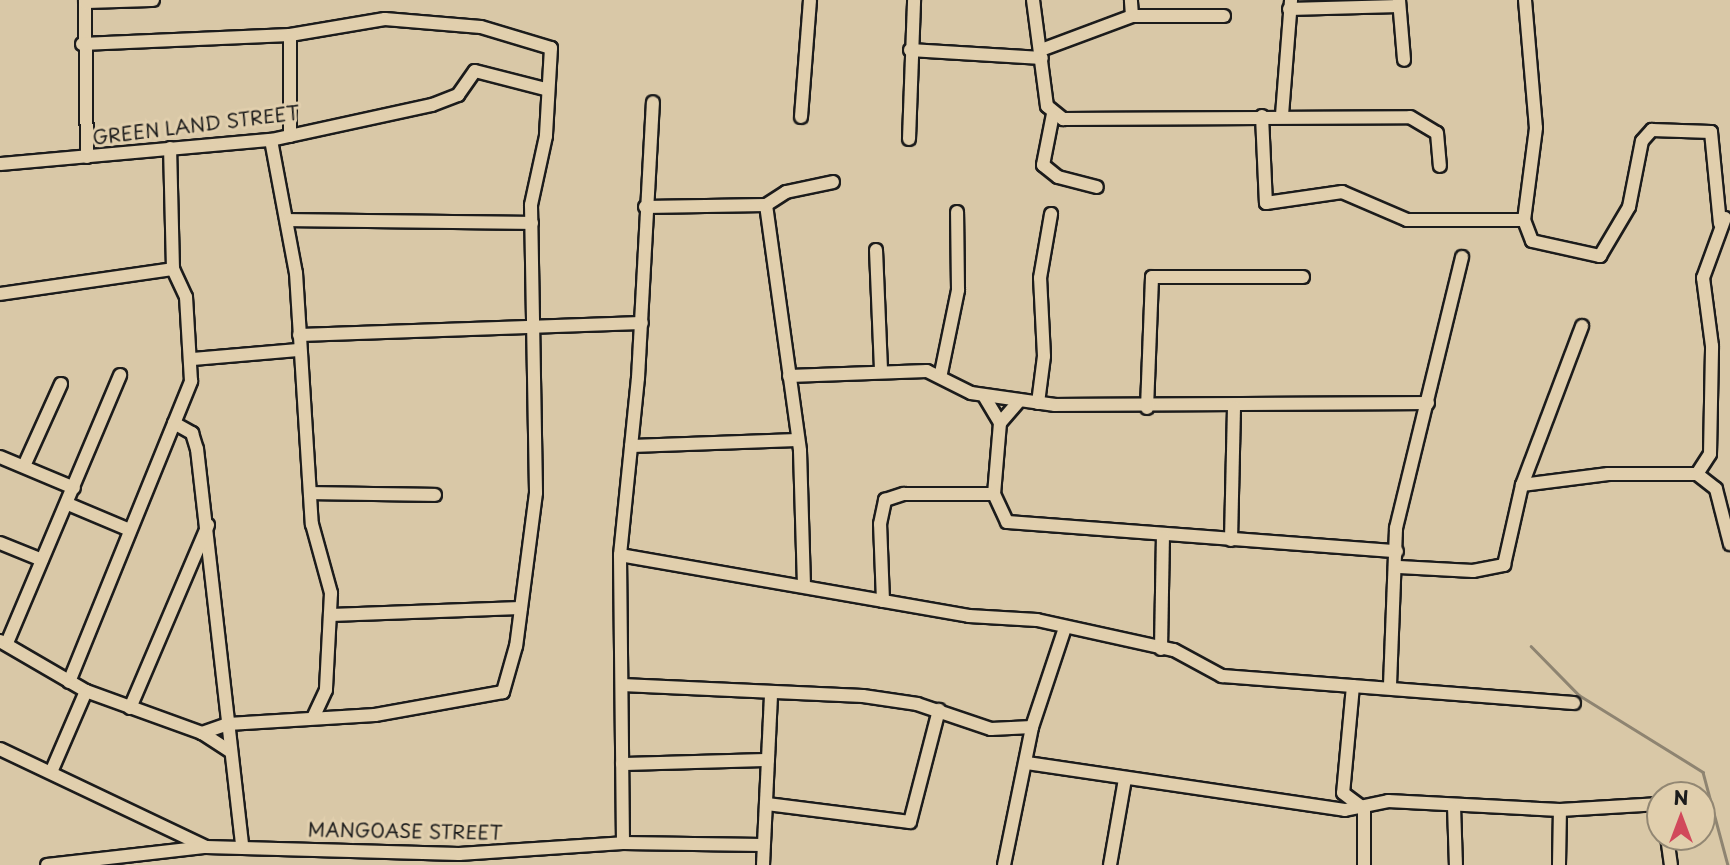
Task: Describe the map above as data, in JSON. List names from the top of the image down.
{
  "streets": {
    "street": ["GREEN LAND STREET", "MANGOASE STREET"]
  },
  "north": "top"
}
